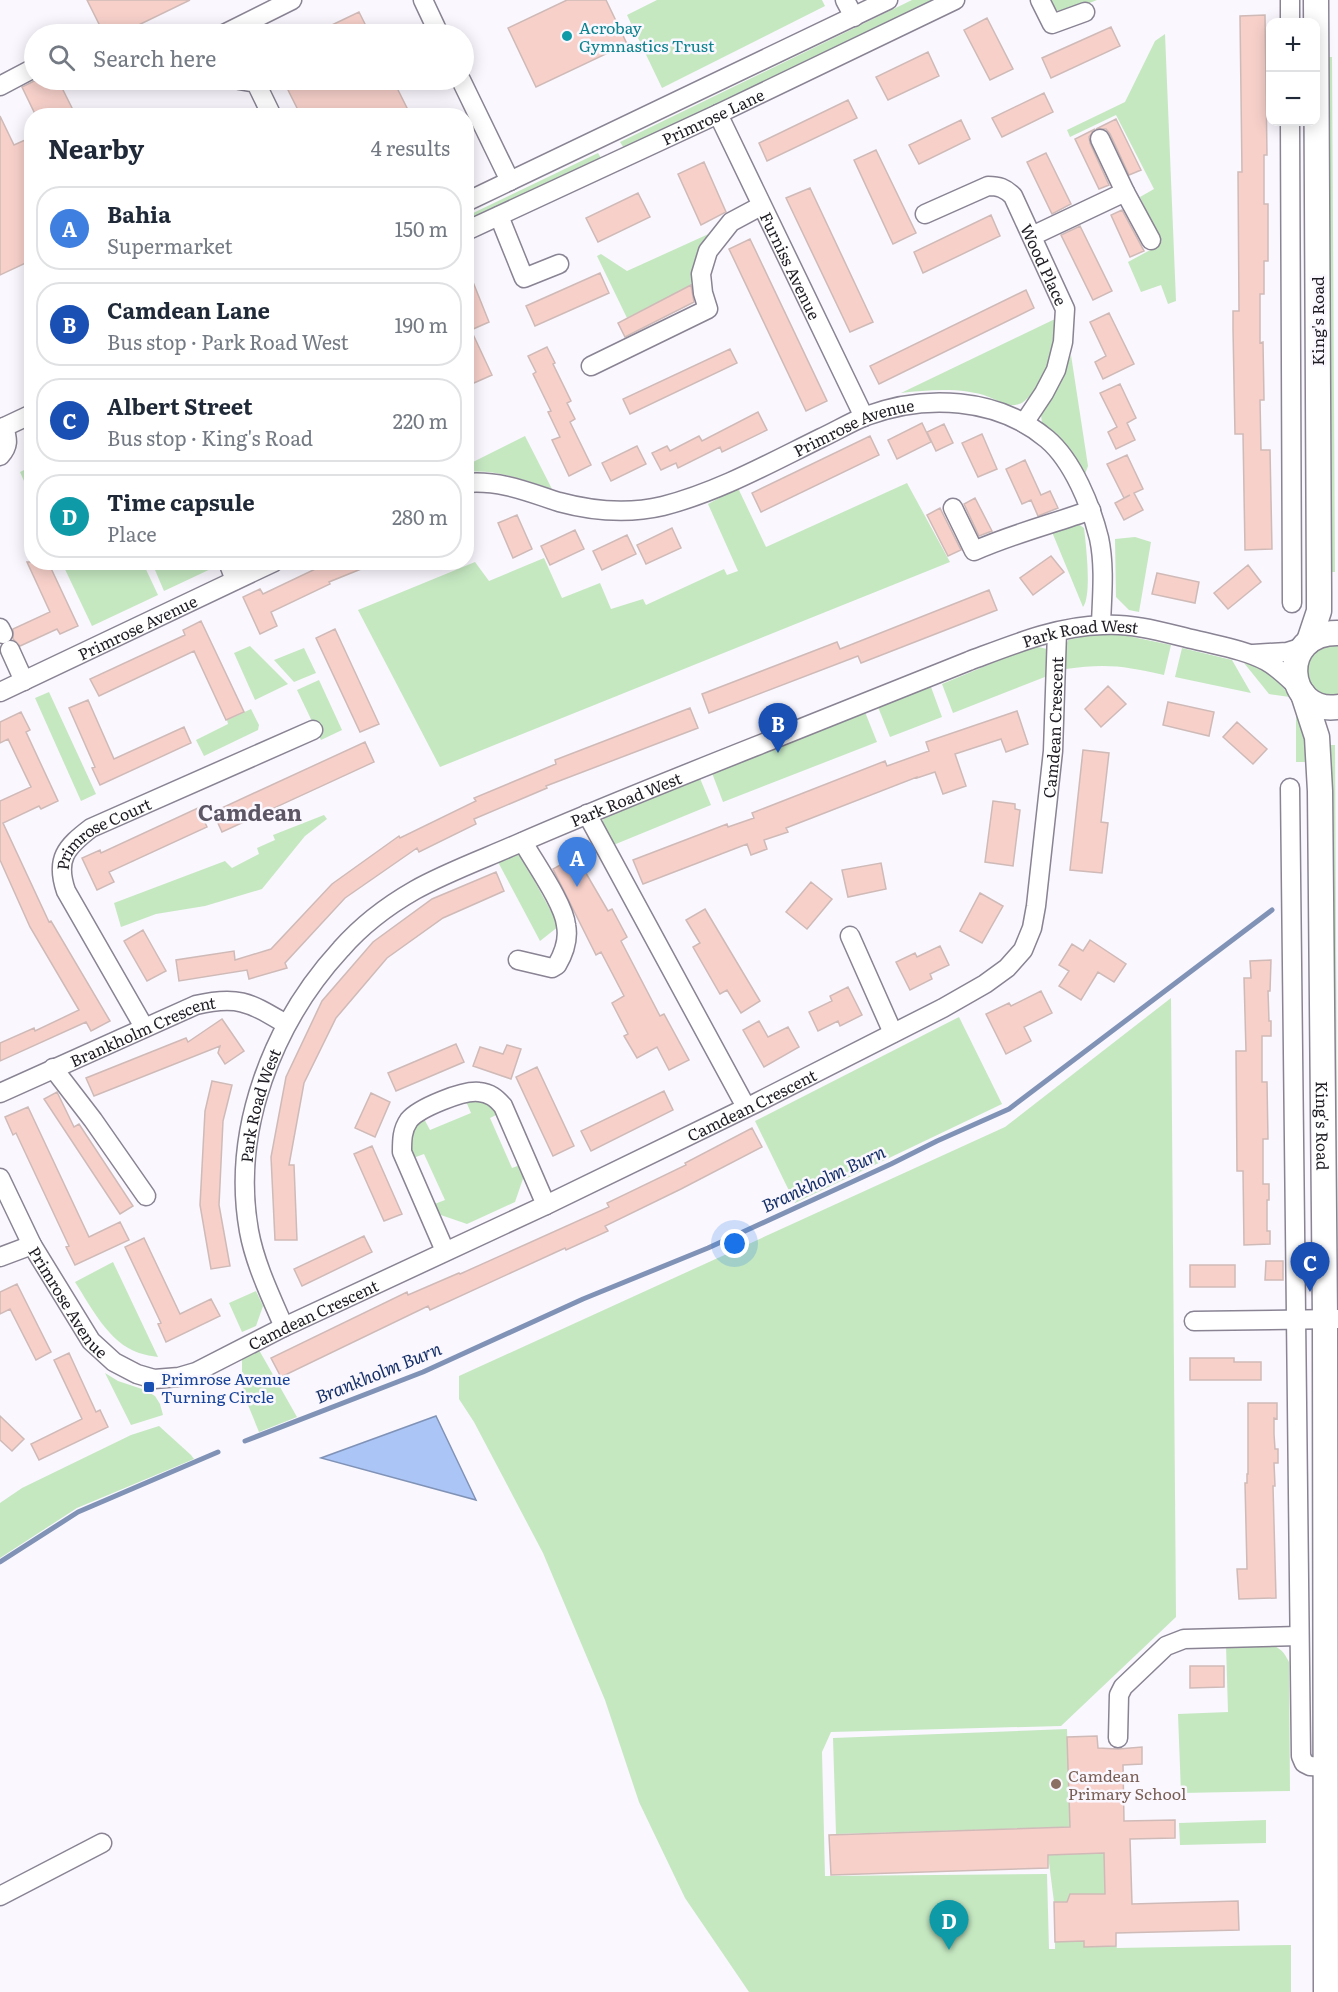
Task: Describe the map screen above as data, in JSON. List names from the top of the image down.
{
  "streets": {
    "main road": ["King's Road"],
    "street": [
      "Primrose Lane",
      "Wood Place",
      "Furniss Avenue",
      "Primrose Avenue",
      "Park Road West",
      "Camdean Crescent",
      "Primrose Court",
      "Brankholm Crescent"
    ]
  },
  "crossings": [
    ["Primrose Lane", "Furniss Avenue"],
    ["Wood Place", "Primrose Avenue"],
    ["Furniss Avenue", "Primrose Avenue"],
    ["King's Road", "Park Road West"],
    ["Primrose Avenue", "Park Road West"],
    ["Primrose Avenue", "Camdean Crescent"],
    ["Park Road West", "Camdean Crescent"],
    ["Park Road West", "Brankholm Crescent"],
    ["Primrose Court", "Brankholm Crescent"]
  ],
  "districts": ["Camdean"],
  "water": ["Brankholm Burn"],
  "places": {
    "other": ["Acrobay Gymnastics Trust", "Camdean Primary School"],
    "transit": ["Primrose Avenue Turning Circle"]
  },
  "page": {
    "map_buttons": ["+", "−"],
    "search": "Search here",
    "heading": ["Nearby", "4 results"],
    "list": [
      {
        "mark": "A",
        "name": "Bahia",
        "note": "Supermarket",
        "value": "150 m"
      },
      {
        "mark": "B",
        "name": "Camdean Lane",
        "note": "Bus stop · Park Road West",
        "value": "190 m"
      },
      {
        "mark": "C",
        "name": "Albert Street",
        "note": "Bus stop · King's Road",
        "value": "220 m"
      },
      {
        "mark": "D",
        "name": "Time capsule",
        "note": "Place",
        "value": "280 m"
      }
    ],
    "pins": [
      "B",
      "A",
      "C",
      "D"
    ]
  }
}
